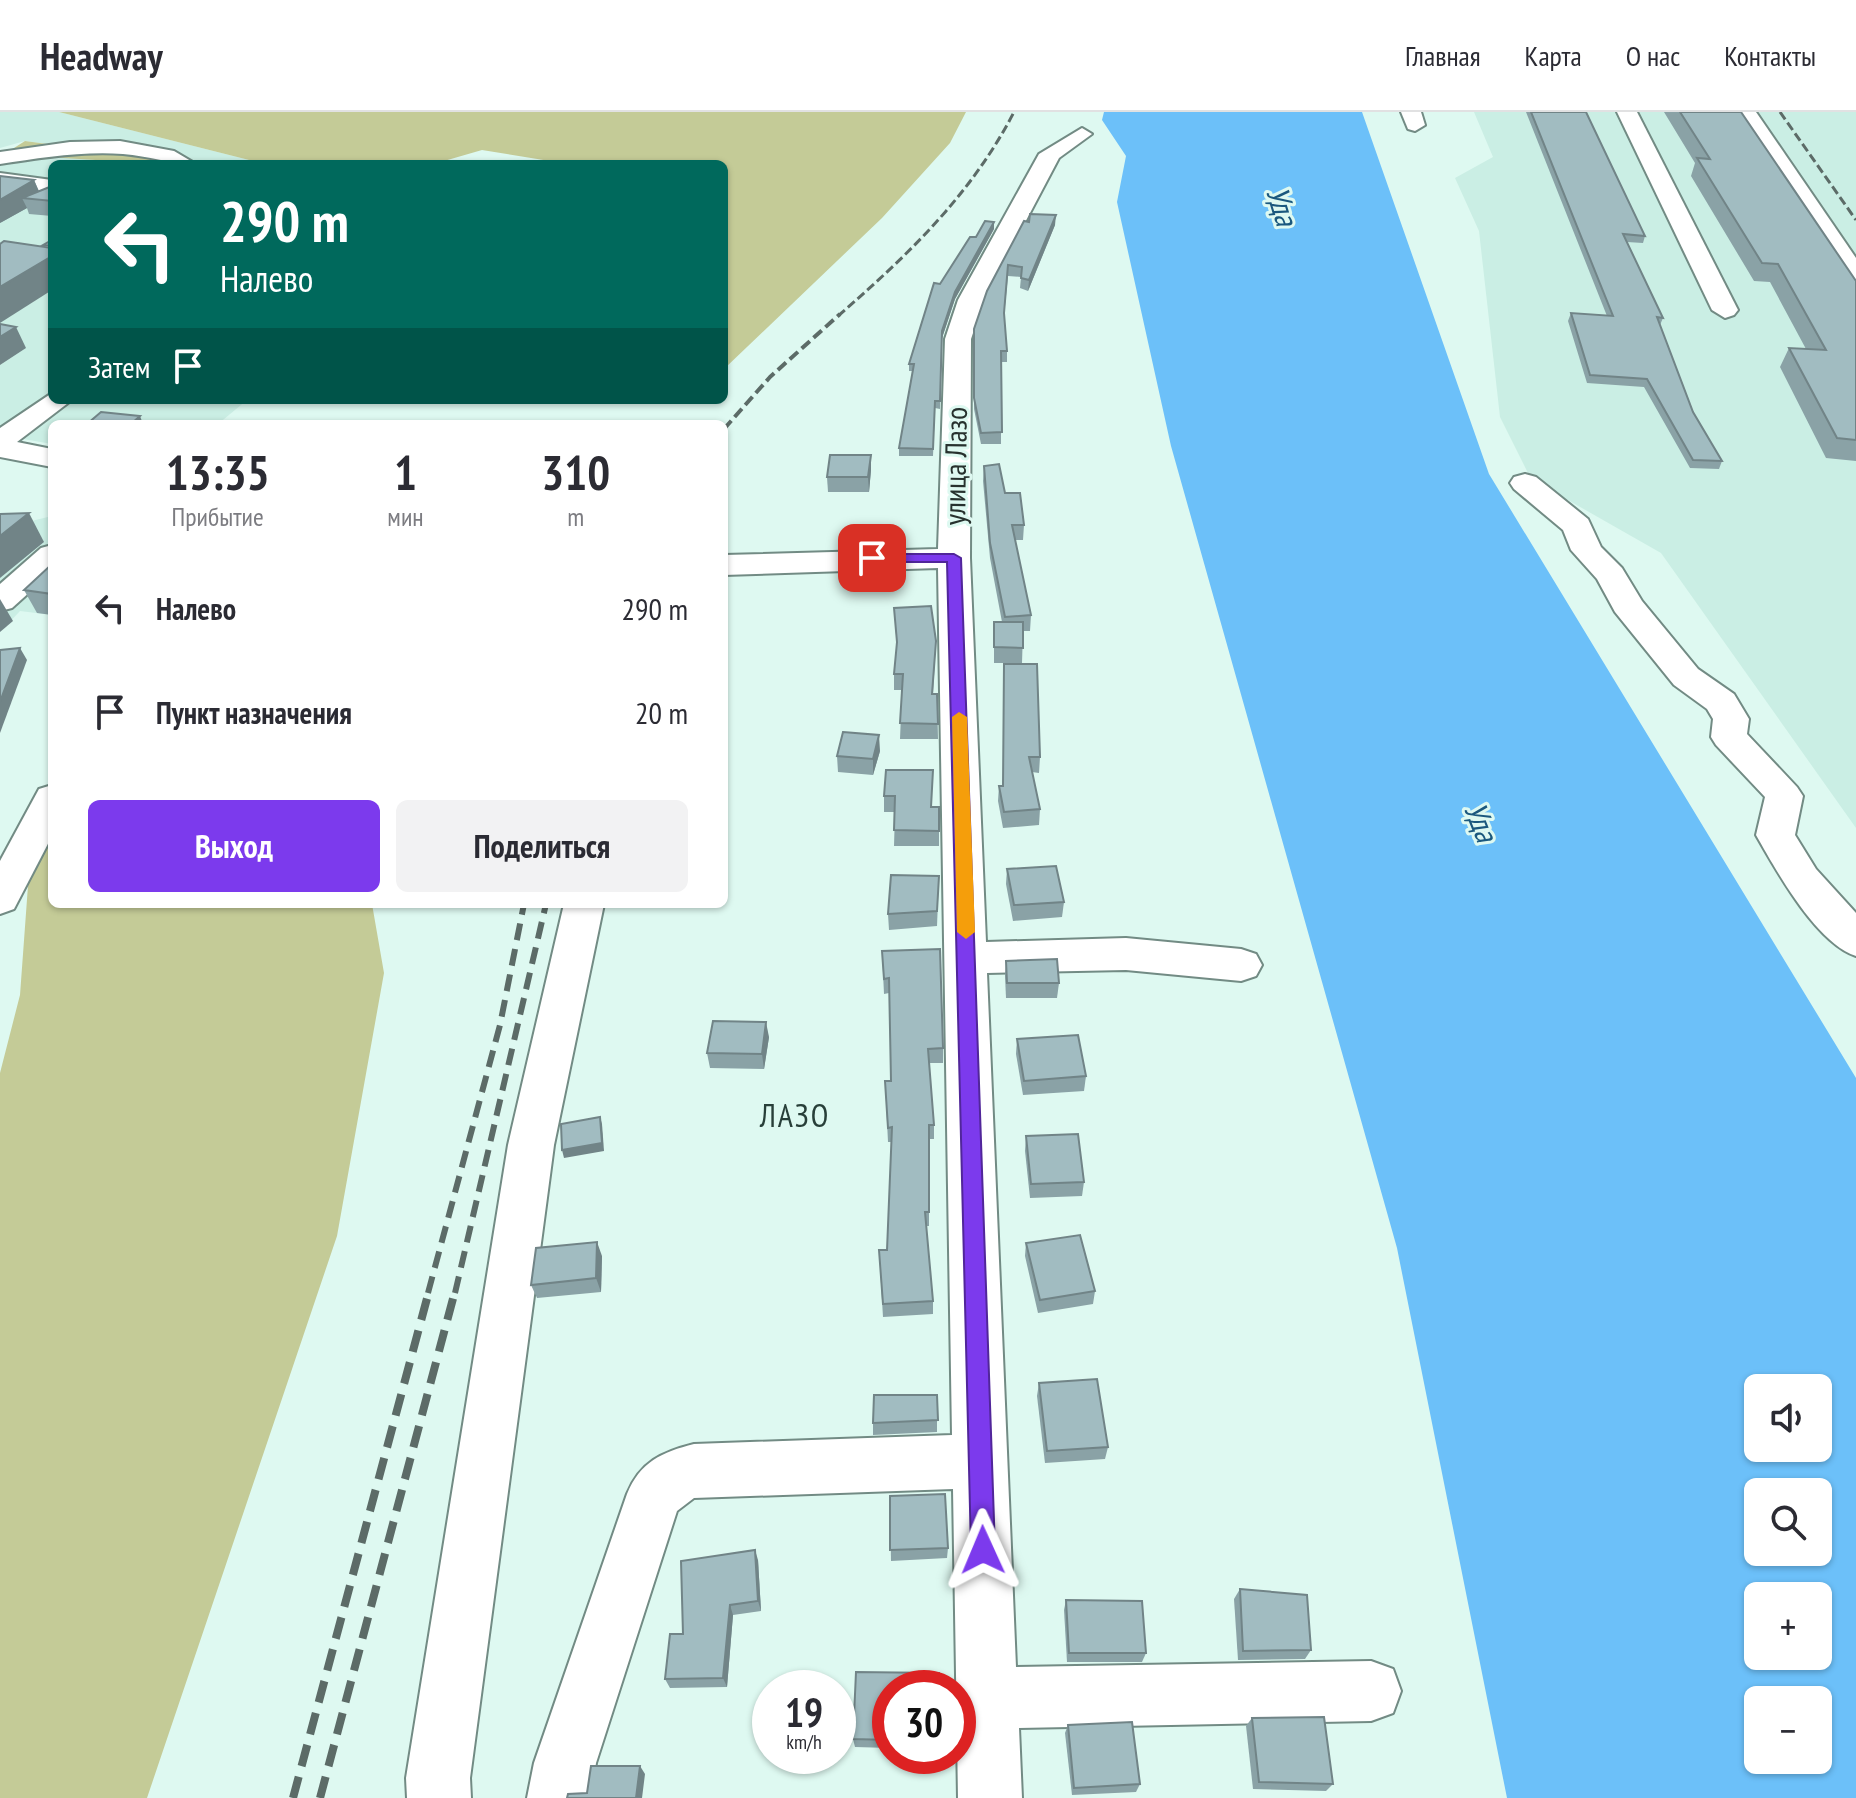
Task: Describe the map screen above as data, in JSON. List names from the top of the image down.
{
  "streets": {
    "street": ["улица Лазо"]
  },
  "districts": ["ЛАЗО"],
  "water": ["Уда"],
  "page": {
    "header": "Headway",
    "nav": [
      "Главная",
      "Карта",
      "О нас",
      "Контакты"
    ],
    "turn": ["290 m", "Налево"],
    "then": "Затем",
    "eta": [
      "13:35",
      "Прибытие",
      "1",
      "мин",
      "310",
      "m"
    ],
    "list": [
      {
        "name": "Налево",
        "value": "290 m"
      },
      {
        "name": "Пункт назначения",
        "value": "20 m"
      }
    ],
    "buttons": ["Выход", "Поделиться"],
    "map_buttons": ["+", "−"],
    "speed": "19 km/h",
    "limit": "30"
  }
}
